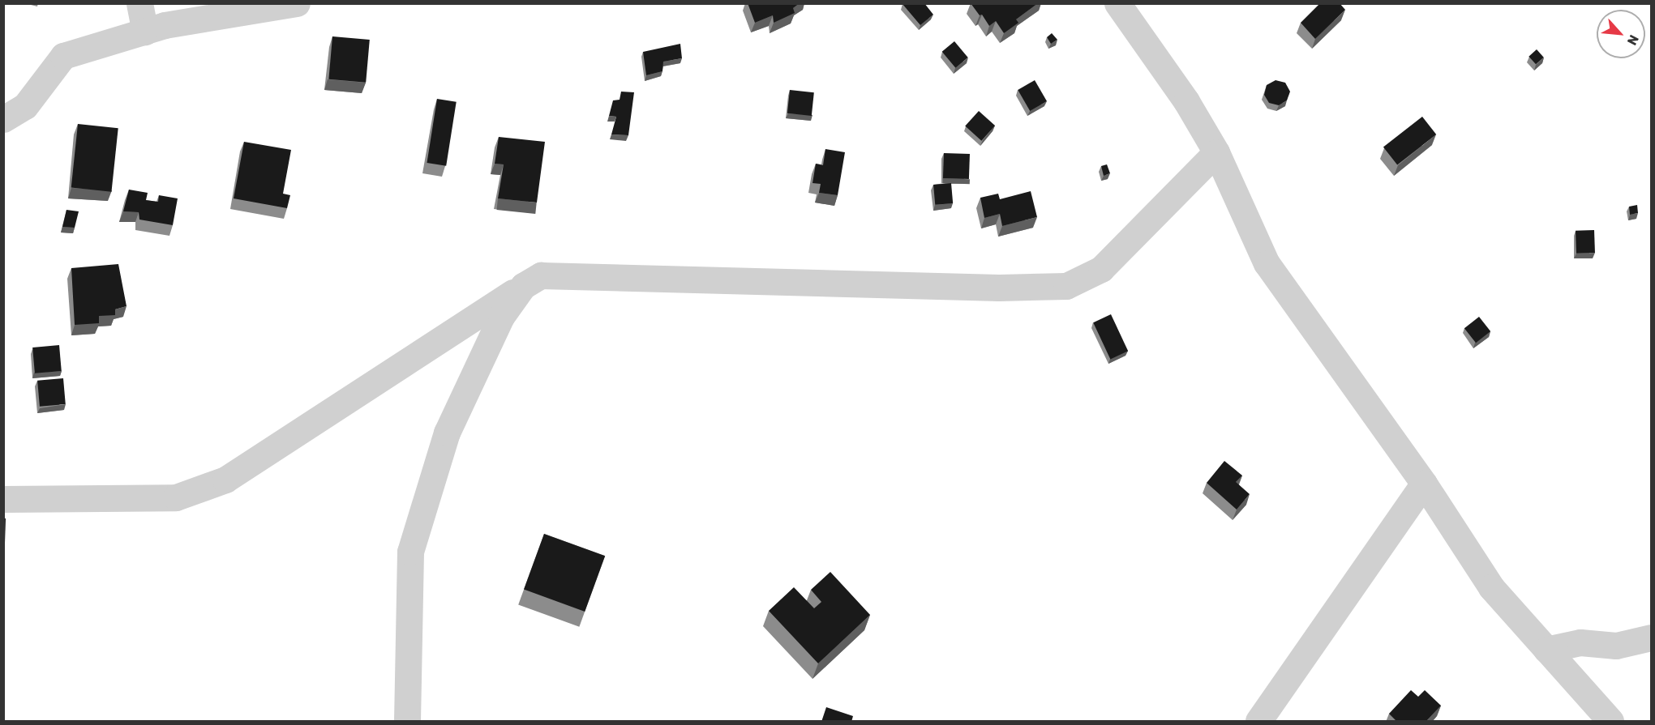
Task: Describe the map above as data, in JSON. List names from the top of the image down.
{
  "north": "bottom right"
}
